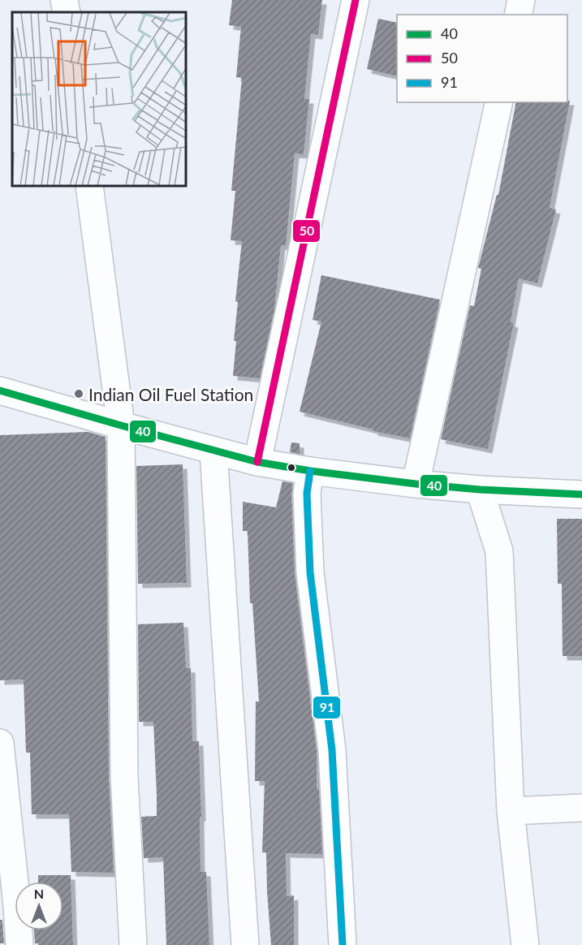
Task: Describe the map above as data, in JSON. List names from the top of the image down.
{
  "places": ["Indian Oil Fuel Station"],
  "lines": ["transit line 50", "transit line 40", "transit line 91"],
  "legend": ["40", "50", "91"],
  "north": "top"
}
